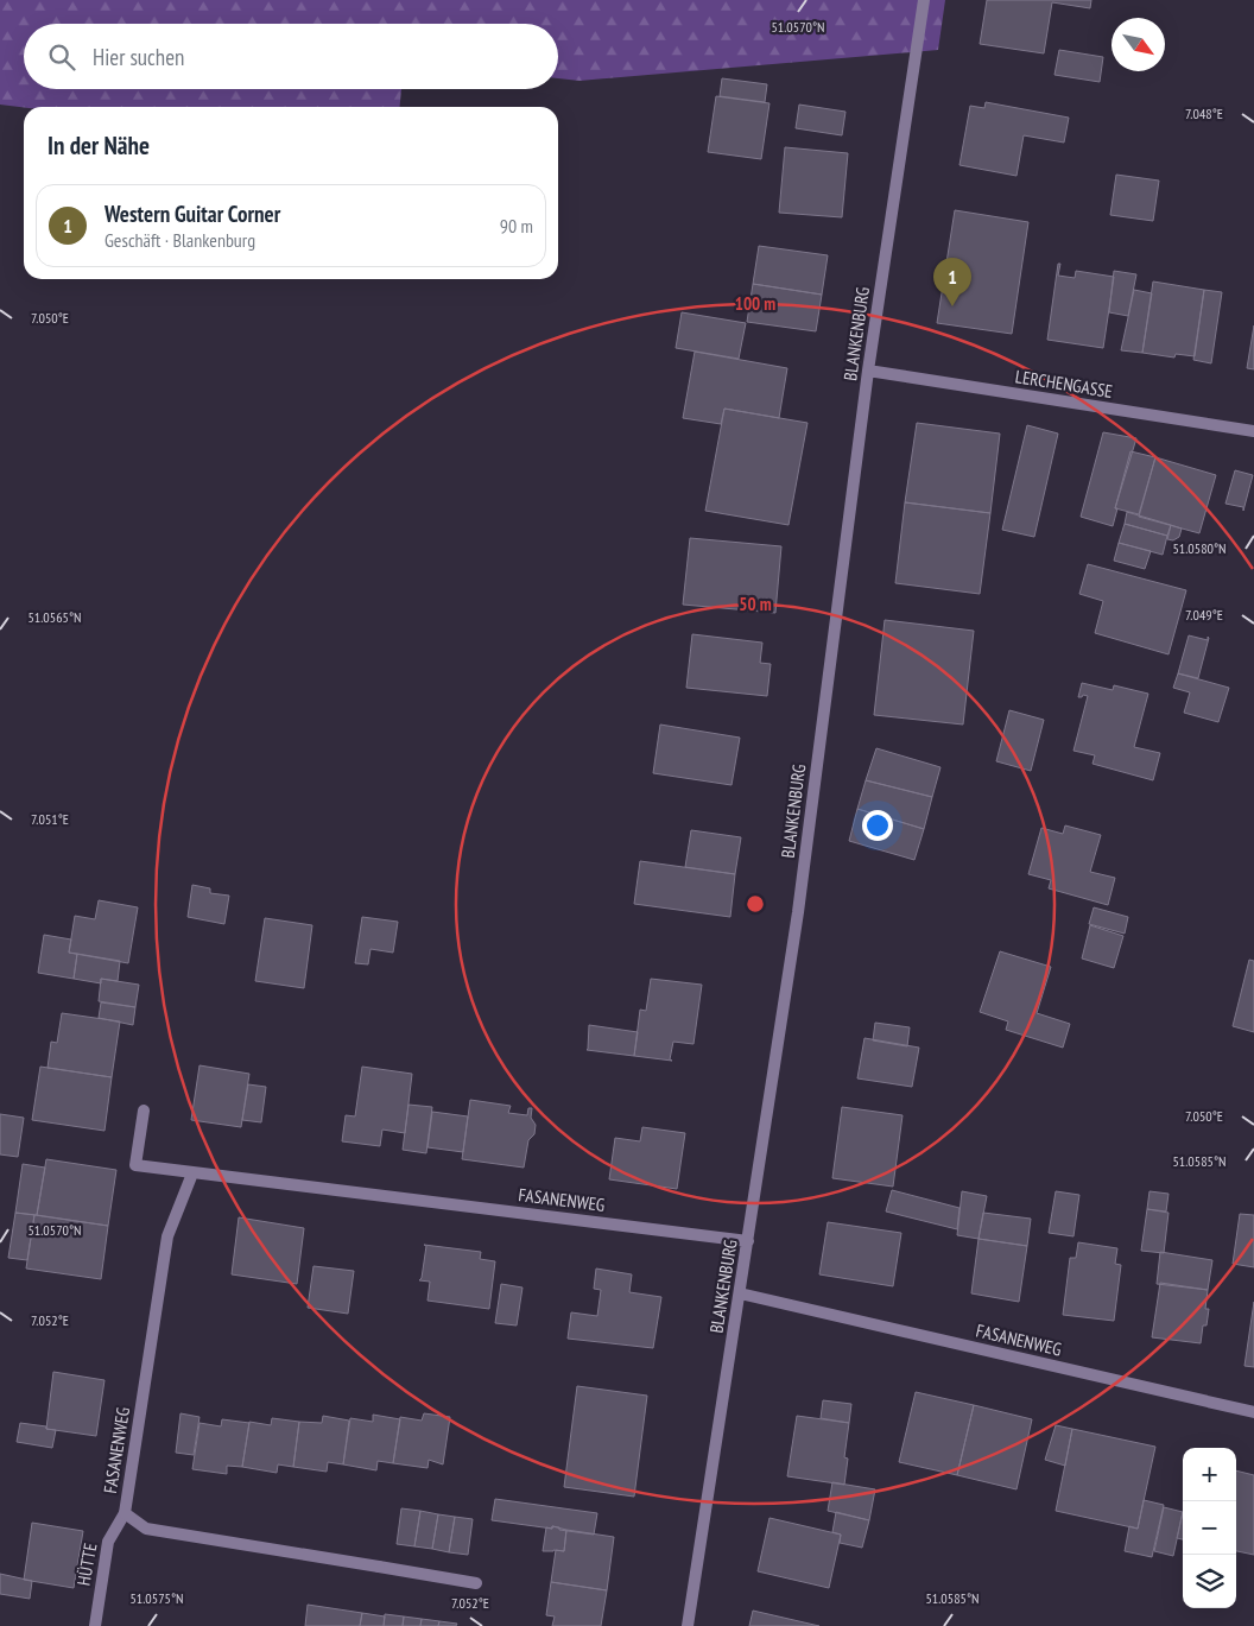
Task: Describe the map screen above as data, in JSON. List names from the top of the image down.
{
  "streets": {
    "street": [
      "BLANKENBURG",
      "LERCHENGASSE",
      "FASANENWEG",
      "HÜTTE"
    ]
  },
  "crossings": [
    ["BLANKENBURG", "LERCHENGASSE"],
    ["BLANKENBURG", "FASANENWEG"],
    ["FASANENWEG", "HÜTTE"]
  ],
  "north": "bottom right",
  "page": {
    "search": "Hier suchen",
    "heading": "In der Nähe",
    "list": [
      {
        "mark": "1",
        "name": "Western Guitar Corner",
        "note": "Geschäft · Blankenburg",
        "value": "90 m"
      }
    ],
    "pins": "1",
    "map_buttons": ["+", "−"]
  },
  "coordinates": [
    "51.0570°N",
    "7.048°E",
    "7.050°E",
    "51.0580°N",
    "7.049°E",
    "51.0565°N",
    "7.051°E",
    "51.0585°N",
    "7.052°E",
    "51.0575°N"
  ],
  "rings": ["100 m", "50 m"]
}
